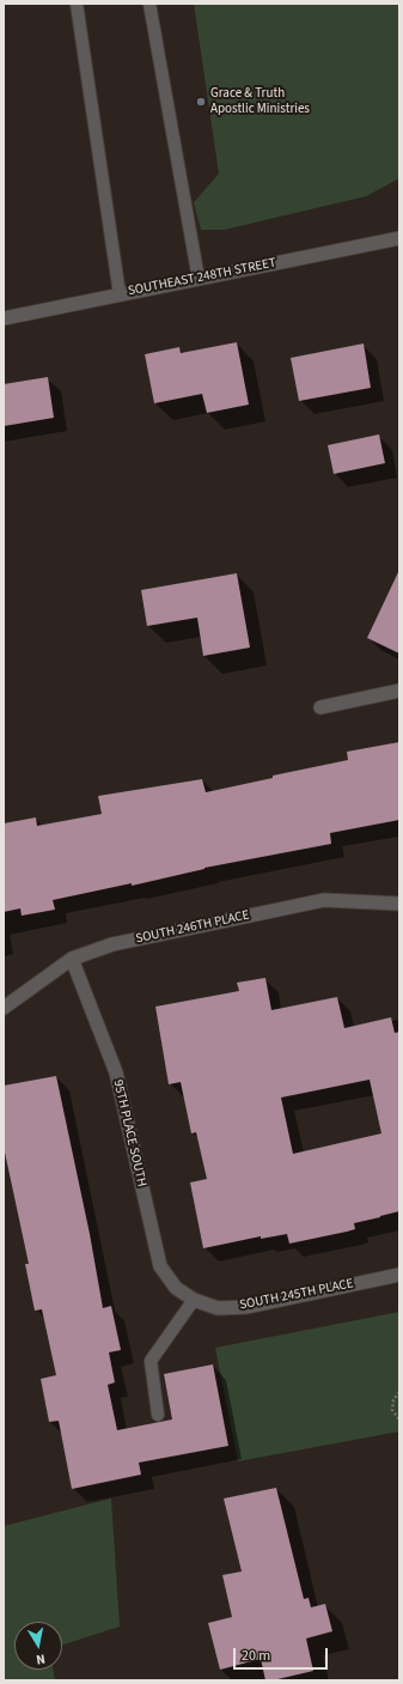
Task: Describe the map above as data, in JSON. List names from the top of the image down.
{
  "streets": {
    "street": [
      "SOUTHEAST 248TH STREET",
      "SOUTH 246TH PLACE",
      "95TH PLACE SOUTH",
      "SOUTH 245TH PLACE"
    ]
  },
  "crossings": [
    ["SOUTH 246TH PLACE", "95TH PLACE SOUTH"],
    ["95TH PLACE SOUTH", "SOUTH 245TH PLACE"]
  ],
  "places": ["Grace & Truth Apostlic Ministries"],
  "scale_bar": "20 m",
  "north": "bottom"
}
